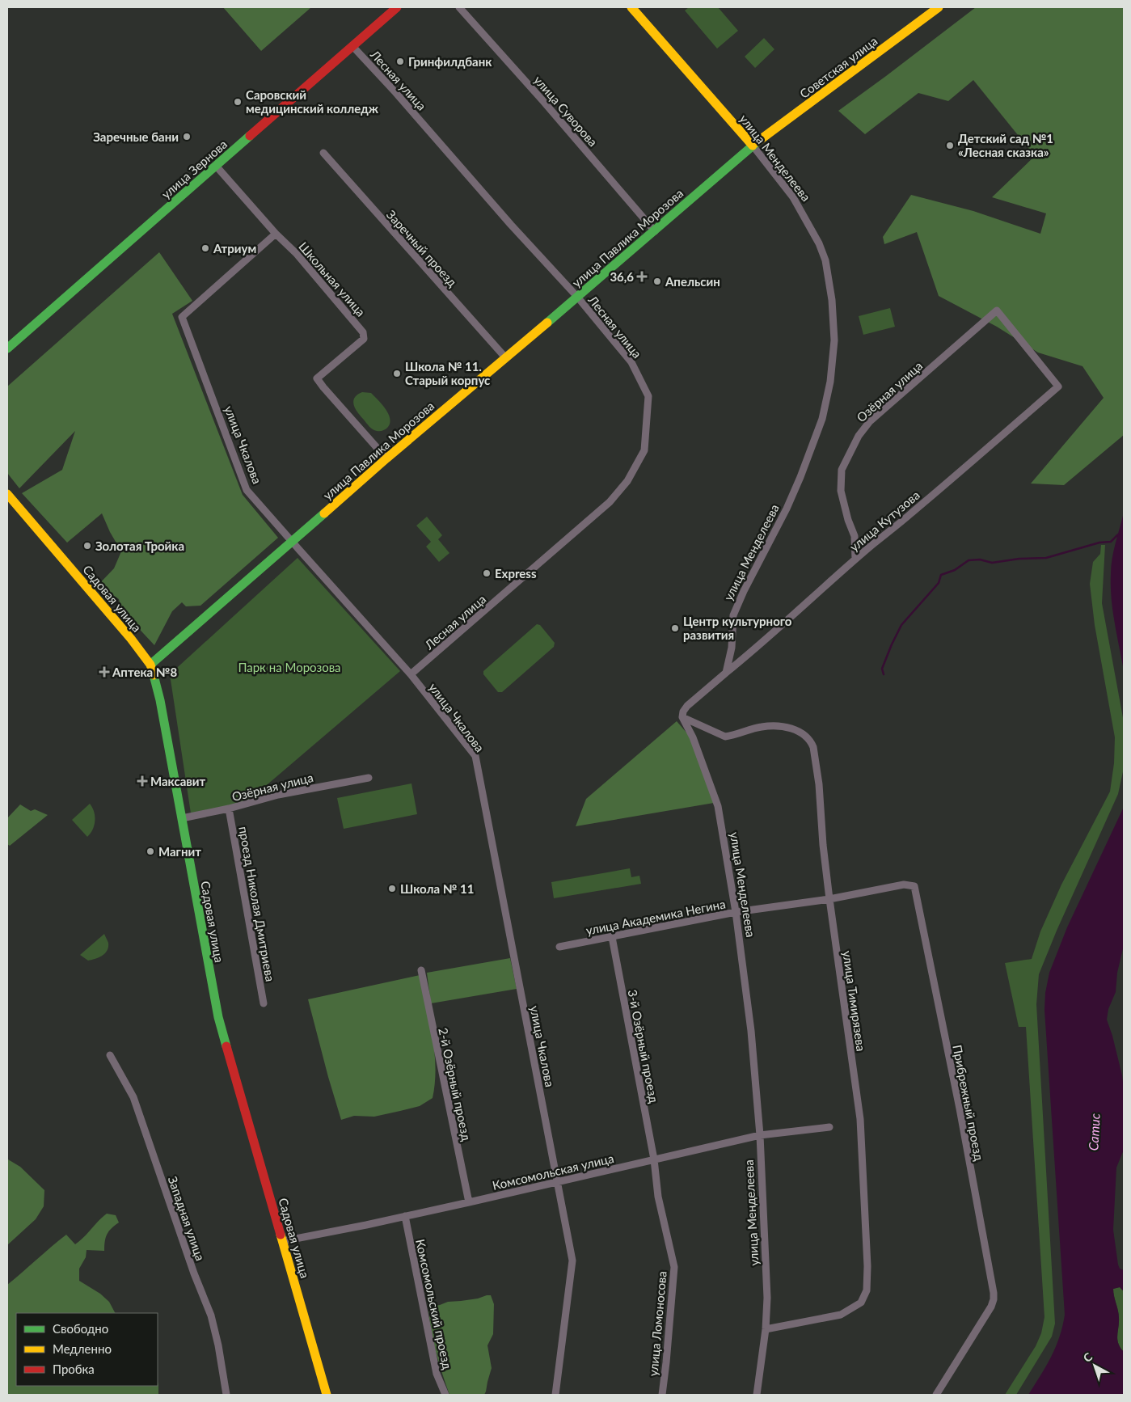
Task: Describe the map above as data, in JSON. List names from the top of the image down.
{
  "streets": {
    "street": [
      "Советская улица",
      "Лесная улица",
      "улица Суворова",
      "улица Менделеева",
      "улица Зернова",
      "улица Павлика Морозова",
      "Заречный проезд",
      "Школьная улица",
      "Озёрная улица",
      "улица Чкалова",
      "улица Кутузова",
      "Садовая улица",
      "проезд Николая Дмитриева",
      "улица Академика Негина",
      "улица Тимирязева",
      "3-й Озёрный проезд",
      "2-й Озёрный проезд",
      "Прибрежный проезд",
      "Комсомольская улица",
      "Западная улица",
      "Комсомольский проезд",
      "улица Ломоносова"
    ]
  },
  "crossings": [
    ["Советская улица", "улица Менделеева"],
    ["Советская улица", "улица Павлика Морозова"],
    ["Лесная улица", "улица Зернова"],
    ["Лесная улица", "улица Павлика Морозова"],
    ["Лесная улица", "улица Чкалова"],
    ["улица Суворова", "улица Павлика Морозова"],
    ["улица Менделеева", "улица Павлика Морозова"],
    ["улица Менделеева", "улица Кутузова"],
    ["улица Менделеева", "улица Академика Негина"],
    ["улица Менделеева", "улица Тимирязева"],
    ["улица Менделеева", "Комсомольская улица"],
    ["улица Зернова", "Школьная улица"],
    ["улица Павлика Морозова", "Заречный проезд"],
    ["улица Павлика Морозова", "Школьная улица"],
    ["улица Павлика Морозова", "улица Чкалова"],
    ["улица Павлика Морозова", "Садовая улица"],
    ["Школьная улица", "улица Чкалова"],
    ["Озёрная улица", "улица Кутузова"],
    ["Озёрная улица", "Садовая улица"],
    ["Озёрная улица", "проезд Николая Дмитриева"],
    ["улица Чкалова", "Комсомольская улица"],
    ["Садовая улица", "Комсомольская улица"],
    ["улица Академика Негина", "улица Тимирязева"],
    ["улица Академика Негина", "3-й Озёрный проезд"],
    ["улица Академика Негина", "Прибрежный проезд"],
    ["улица Тимирязева", "Прибрежный проезд"],
    ["3-й Озёрный проезд", "Комсомольская улица"],
    ["3-й Озёрный проезд", "улица Ломоносова"],
    ["2-й Озёрный проезд", "Комсомольская улица"],
    ["Комсомольская улица", "Комсомольский проезд"],
    ["Комсомольская улица", "улица Ломоносова"]
  ],
  "water": ["Сатис"],
  "parks": ["Парк на Морозова"],
  "places": {
    "other": [
      "Гринфилдбанк",
      "Саровский медицинский колледж",
      "Заречные бани",
      "Детский сад №1 «Лесная сказка»",
      "Атриум",
      "Апельсин",
      "Школа № 11. Старый корпус",
      "Золотая Тройка",
      "Express",
      "Центр культурного развития",
      "Магнит",
      "Школа № 11"
    ],
    "health": ["36,6", "Аптека №8", "Максавит"]
  },
  "legend": ["Свободно", "Медленно", "Пробка"],
  "north": "top left"
}
